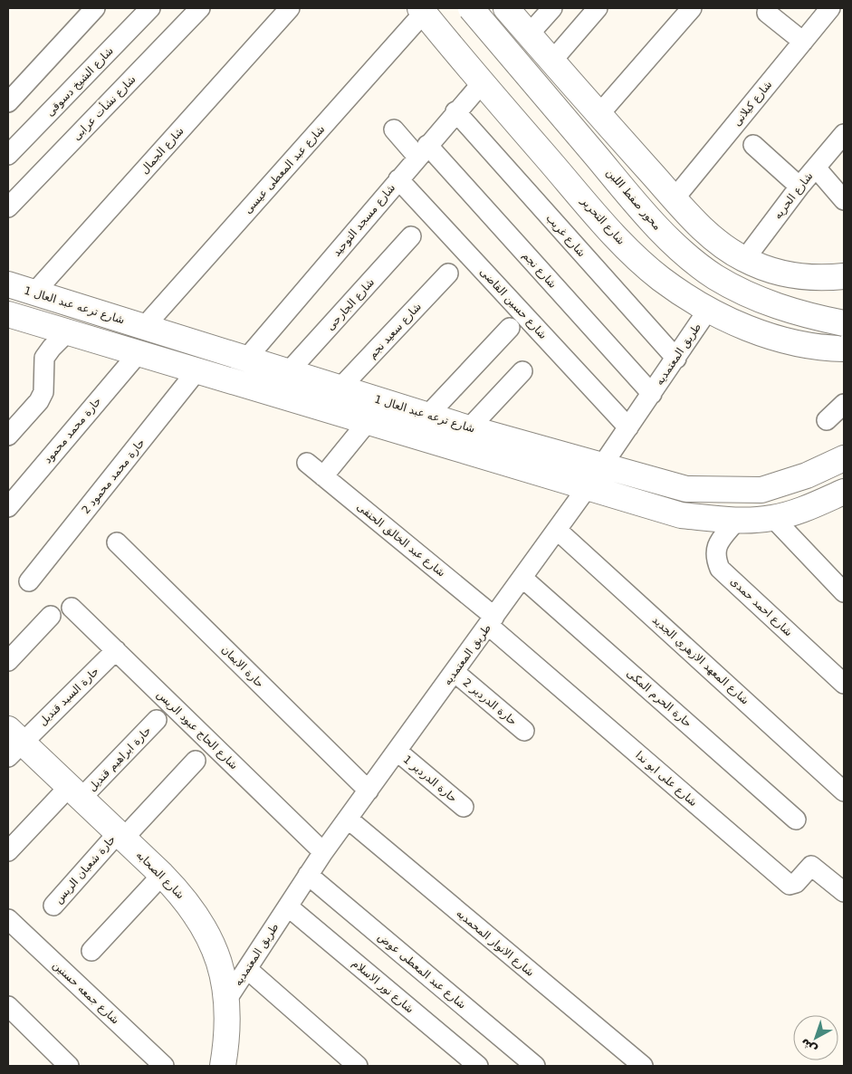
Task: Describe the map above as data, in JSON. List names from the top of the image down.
{
  "streets": {
    "street": [
      "شارع الشيخ دسوقى",
      "شارع كيلانى",
      "شارع نشأت عرابى",
      "شارع الجمال",
      "شارع عبد المعطى عيسى",
      "شارع الحريه",
      "محور صفط اللبن",
      "شارع مسجد التوحيد",
      "شارع التحرير",
      "شارع غريب",
      "شارع نجم",
      "شارع حسين القاضى",
      "شارع الجارحى",
      "شارع ترعه عبد العال 1",
      "شارع سعيد نجم",
      "طريق المعتمديه",
      "حارة محمد محمود",
      "حارة محمد محمود 2",
      "شارع عبد الخالق الحنفى",
      "شارع احمد حمدى",
      "شارع المعهد الازهري الجديد",
      "حارة الايمان",
      "حارة السيد قنديل",
      "حارة الحرم المكى",
      "حارة الدردير 2",
      "شارع الحاج عبود الريس",
      "حارة ابراهيم قنديل",
      "حارة الدردير 1",
      "شارع على ابو ندا",
      "حارة شعبان الريس",
      "شارع الصحابه",
      "شارع الانوار المحمديه",
      "شارع عبد المعطى عوض",
      "شارع نور الاسلام",
      "شارع جمعه حسنين"
    ]
  },
  "crossings": [
    ["شارع الجمال", "شارع ترعه عبد العال 1"],
    ["شارع عبد المعطى عيسى", "شارع التحرير"],
    ["شارع عبد المعطى عيسى", "شارع ترعه عبد العال 1"],
    ["شارع مسجد التوحيد", "شارع التحرير"],
    ["شارع مسجد التوحيد", "شارع غريب"],
    ["شارع مسجد التوحيد", "شارع نجم"],
    ["شارع مسجد التوحيد", "شارع حسين القاضى"],
    ["شارع مسجد التوحيد", "شارع ترعه عبد العال 1"],
    ["شارع التحرير", "طريق المعتمديه"],
    ["شارع غريب", "طريق المعتمديه"],
    ["شارع نجم", "طريق المعتمديه"],
    ["شارع حسين القاضى", "طريق المعتمديه"],
    ["شارع الجارحى", "شارع ترعه عبد العال 1"],
    ["شارع ترعه عبد العال 1", "شارع سعيد نجم"],
    ["شارع ترعه عبد العال 1", "طريق المعتمديه"],
    ["طريق المعتمديه", "شارع عبد الخالق الحنفى"],
    ["طريق المعتمديه", "شارع المعهد الازهري الجديد"],
    ["طريق المعتمديه", "حارة الايمان"],
    ["طريق المعتمديه", "حارة الحرم المكى"],
    ["طريق المعتمديه", "حارة الدردير 2"],
    ["طريق المعتمديه", "شارع الحاج عبود الريس"],
    ["طريق المعتمديه", "حارة الدردير 1"],
    ["طريق المعتمديه", "شارع على ابو ندا"],
    ["طريق المعتمديه", "شارع الصحابه"],
    ["طريق المعتمديه", "شارع الانوار المحمديه"],
    ["طريق المعتمديه", "شارع عبد المعطى عوض"],
    ["طريق المعتمديه", "شارع نور الاسلام"],
    ["شارع عبد الخالق الحنفى", "شارع على ابو ندا"],
    ["حارة السيد قنديل", "شارع الحاج عبود الريس"],
    ["حارة السيد قنديل", "شارع الصحابه"],
    ["حارة ابراهيم قنديل", "شارع الصحابه"],
    ["حارة شعبان الريس", "شارع الصحابه"]
  ],
  "north": "bottom left"
}
